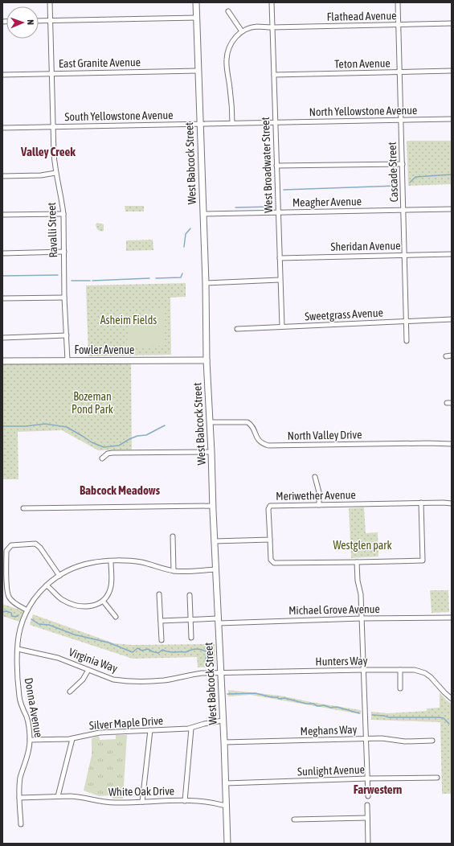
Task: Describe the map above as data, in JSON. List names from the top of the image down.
{
  "streets": {
    "street": [
      "Flathead Avenue",
      "East Granite Avenue",
      "Teton Avenue",
      "North Yellowstone Avenue",
      "South Yellowstone Avenue",
      "West Babcock Street",
      "West Broadwater Street",
      "Cascade Street",
      "Meagher Avenue",
      "Ravalli Street",
      "Sheridan Avenue",
      "Sweetgrass Avenue",
      "Fowler Avenue",
      "North Valley Drive",
      "Meriwether Avenue",
      "Michael Grove Avenue",
      "Virginia Way",
      "Hunters Way",
      "Donna Avenue",
      "Silver Maple Drive",
      "Meghans Way",
      "Sunlight Avenue",
      "White Oak Drive"
    ]
  },
  "crossings": [
    ["Flathead Avenue", "West Broadwater Street"],
    ["Flathead Avenue", "Cascade Street"],
    ["East Granite Avenue", "West Babcock Street"],
    ["East Granite Avenue", "Ravalli Street"],
    ["Teton Avenue", "West Broadwater Street"],
    ["Teton Avenue", "Cascade Street"],
    ["North Yellowstone Avenue", "South Yellowstone Avenue"],
    ["North Yellowstone Avenue", "West Broadwater Street"],
    ["North Yellowstone Avenue", "Cascade Street"],
    ["South Yellowstone Avenue", "West Babcock Street"],
    ["South Yellowstone Avenue", "West Broadwater Street"],
    ["South Yellowstone Avenue", "Ravalli Street"],
    ["West Babcock Street", "Meagher Avenue"],
    ["West Babcock Street", "Fowler Avenue"],
    ["West Babcock Street", "North Valley Drive"],
    ["West Babcock Street", "Michael Grove Avenue"],
    ["West Babcock Street", "Virginia Way"],
    ["West Babcock Street", "Hunters Way"],
    ["West Babcock Street", "Donna Avenue"],
    ["West Babcock Street", "Silver Maple Drive"],
    ["West Babcock Street", "Meghans Way"],
    ["West Babcock Street", "Sunlight Avenue"],
    ["West Babcock Street", "White Oak Drive"],
    ["West Broadwater Street", "Meagher Avenue"],
    ["West Broadwater Street", "Sheridan Avenue"],
    ["West Broadwater Street", "Sweetgrass Avenue"],
    ["Cascade Street", "Meagher Avenue"],
    ["Cascade Street", "Sheridan Avenue"],
    ["Cascade Street", "Sweetgrass Avenue"],
    ["Ravalli Street", "Fowler Avenue"],
    ["Virginia Way", "Hunters Way"],
    ["Virginia Way", "Donna Avenue"],
    ["Donna Avenue", "Silver Maple Drive"],
    ["Donna Avenue", "White Oak Drive"]
  ],
  "districts": ["Valley Creek", "Babcock Meadows", "Farwestern"],
  "parks": ["Asheim Fields", "Bozeman Pond Park", "Westglen park"],
  "north": "right"
}
